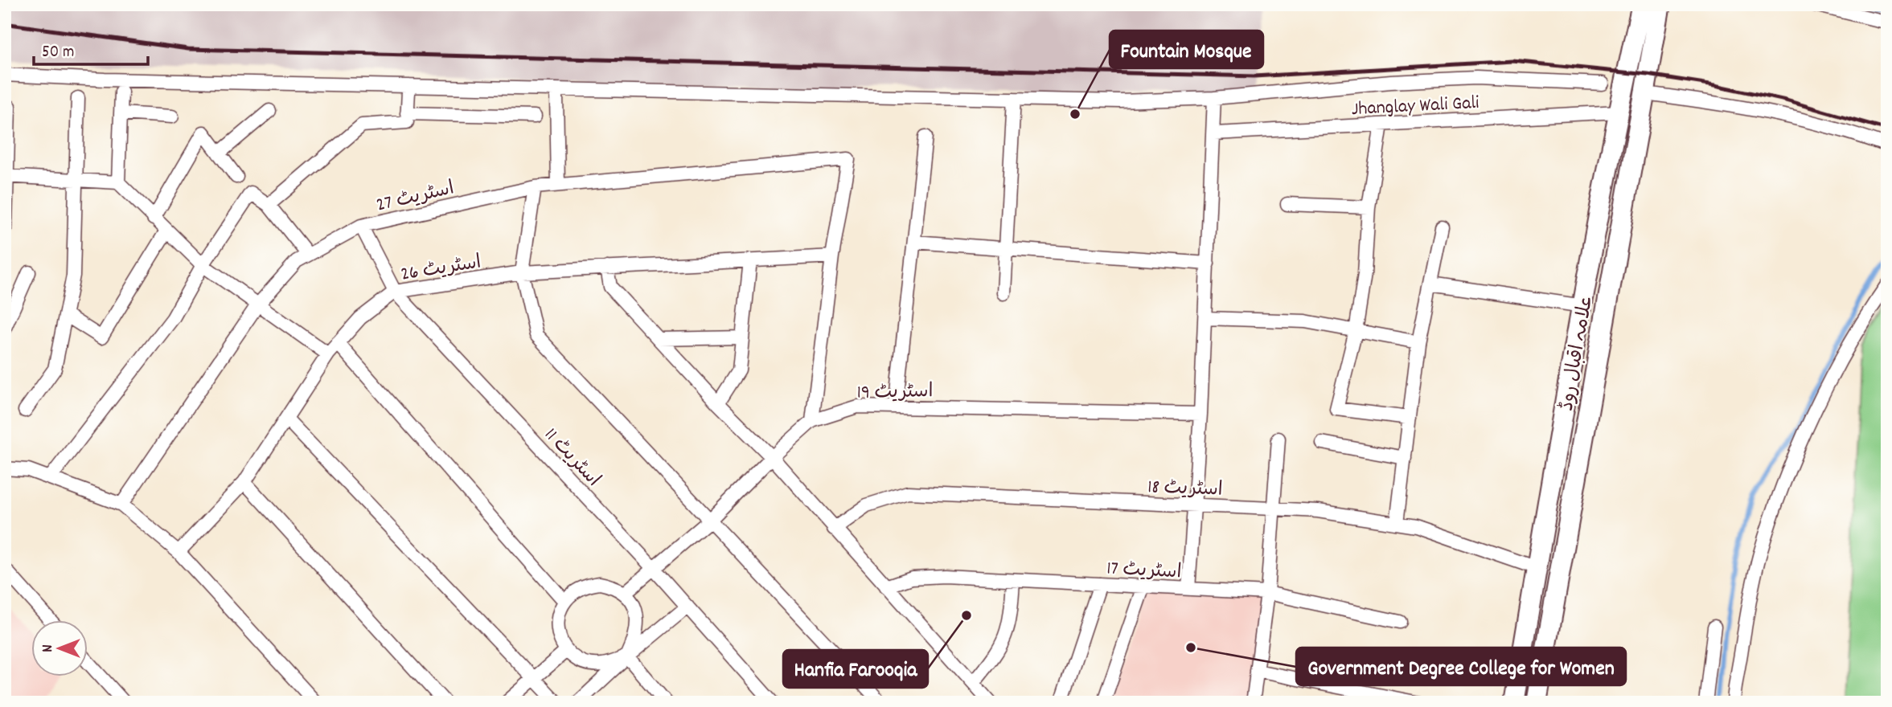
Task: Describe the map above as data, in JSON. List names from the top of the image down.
{
  "streets": {
    "main road": ["علامہ اقبال روڈ"],
    "street": [
      "Jhanglay Wali Gali",
      "اسٹریٹ 27",
      "اسٹریٹ 26",
      "اسٹریٹ 19",
      "اسٹریٹ 11",
      "اسٹریٹ 18",
      "اسٹریٹ 17"
    ]
  },
  "crossings": [
    ["Jhanglay Wali Gali", "علامہ اقبال روڈ"],
    ["اسٹریٹ 27", "اسٹریٹ 26"],
    ["اسٹریٹ 27", "اسٹریٹ 11"],
    ["اسٹریٹ 26", "اسٹریٹ 11"],
    ["علامہ اقبال روڈ", "اسٹریٹ 18"],
    ["اسٹریٹ 19", "اسٹریٹ 11"]
  ],
  "places": ["Fountain Mosque", "Hanfia Farooqia", "Government Degree College for Women"],
  "scale_bar": "50 m",
  "north": "left"
}
